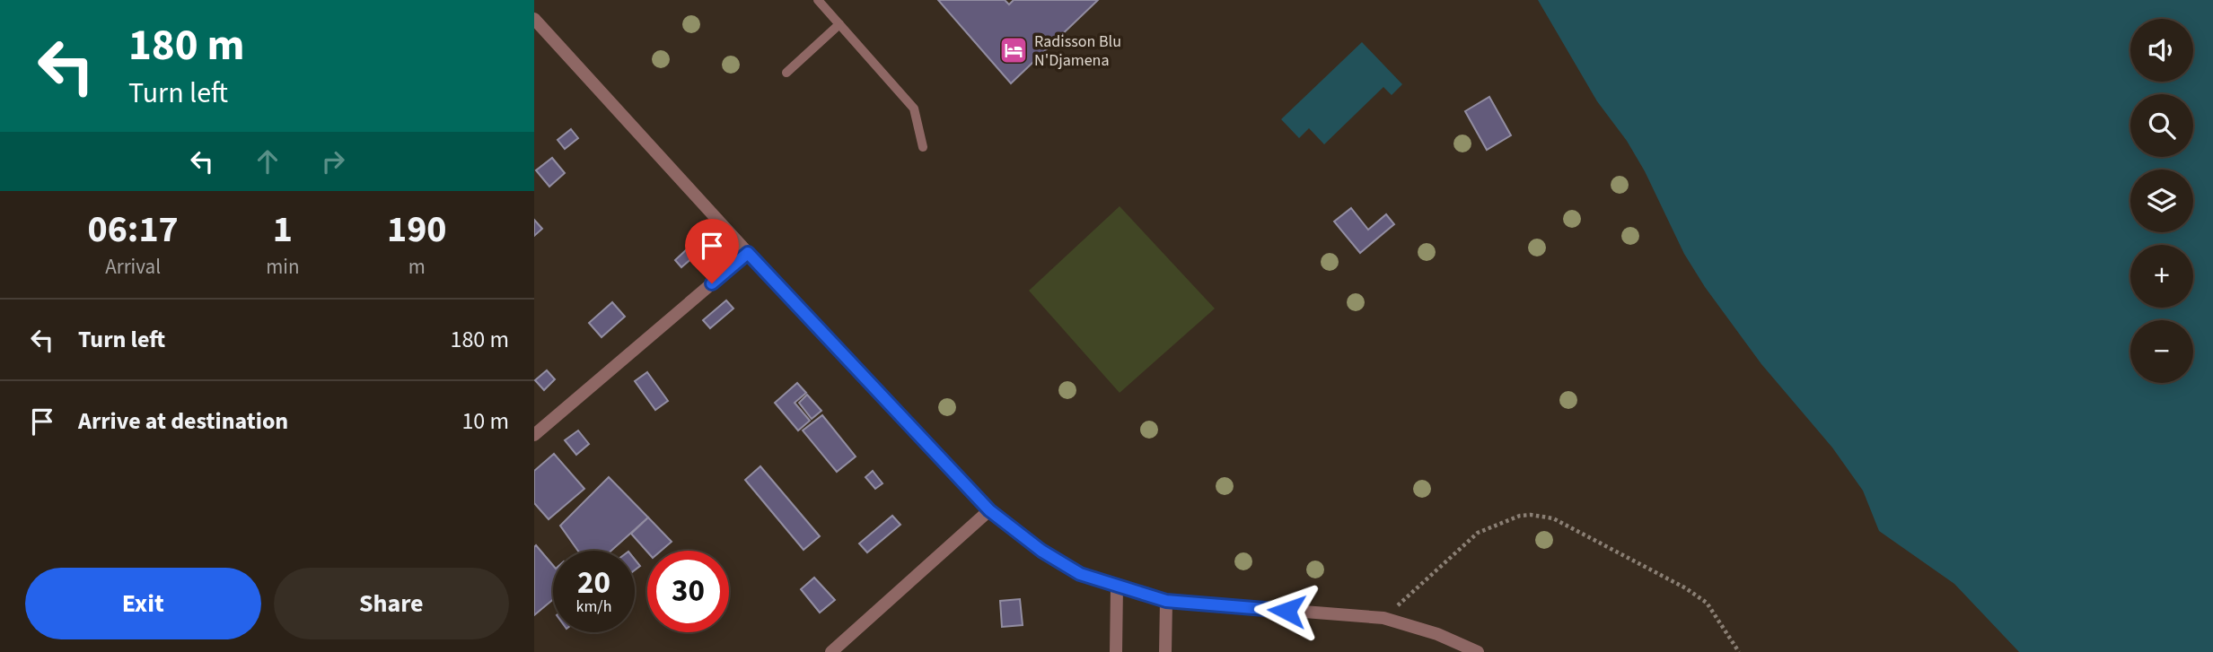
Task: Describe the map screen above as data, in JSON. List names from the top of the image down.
{
  "places": {
    "hotel": ["Radisson Blu N'Djamena"]
  },
  "page": {
    "turn": ["180 m", "Turn left"],
    "map_buttons": ["+", "−"],
    "eta": [
      "06:17",
      "Arrival",
      "1",
      "min",
      "190",
      "m"
    ],
    "list": [
      {
        "name": "Turn left",
        "value": "180 m"
      },
      {
        "name": "Arrive at destination",
        "value": "10 m"
      }
    ],
    "speed": "20 km/h",
    "limit": "30",
    "buttons": ["Exit", "Share"]
  }
}
